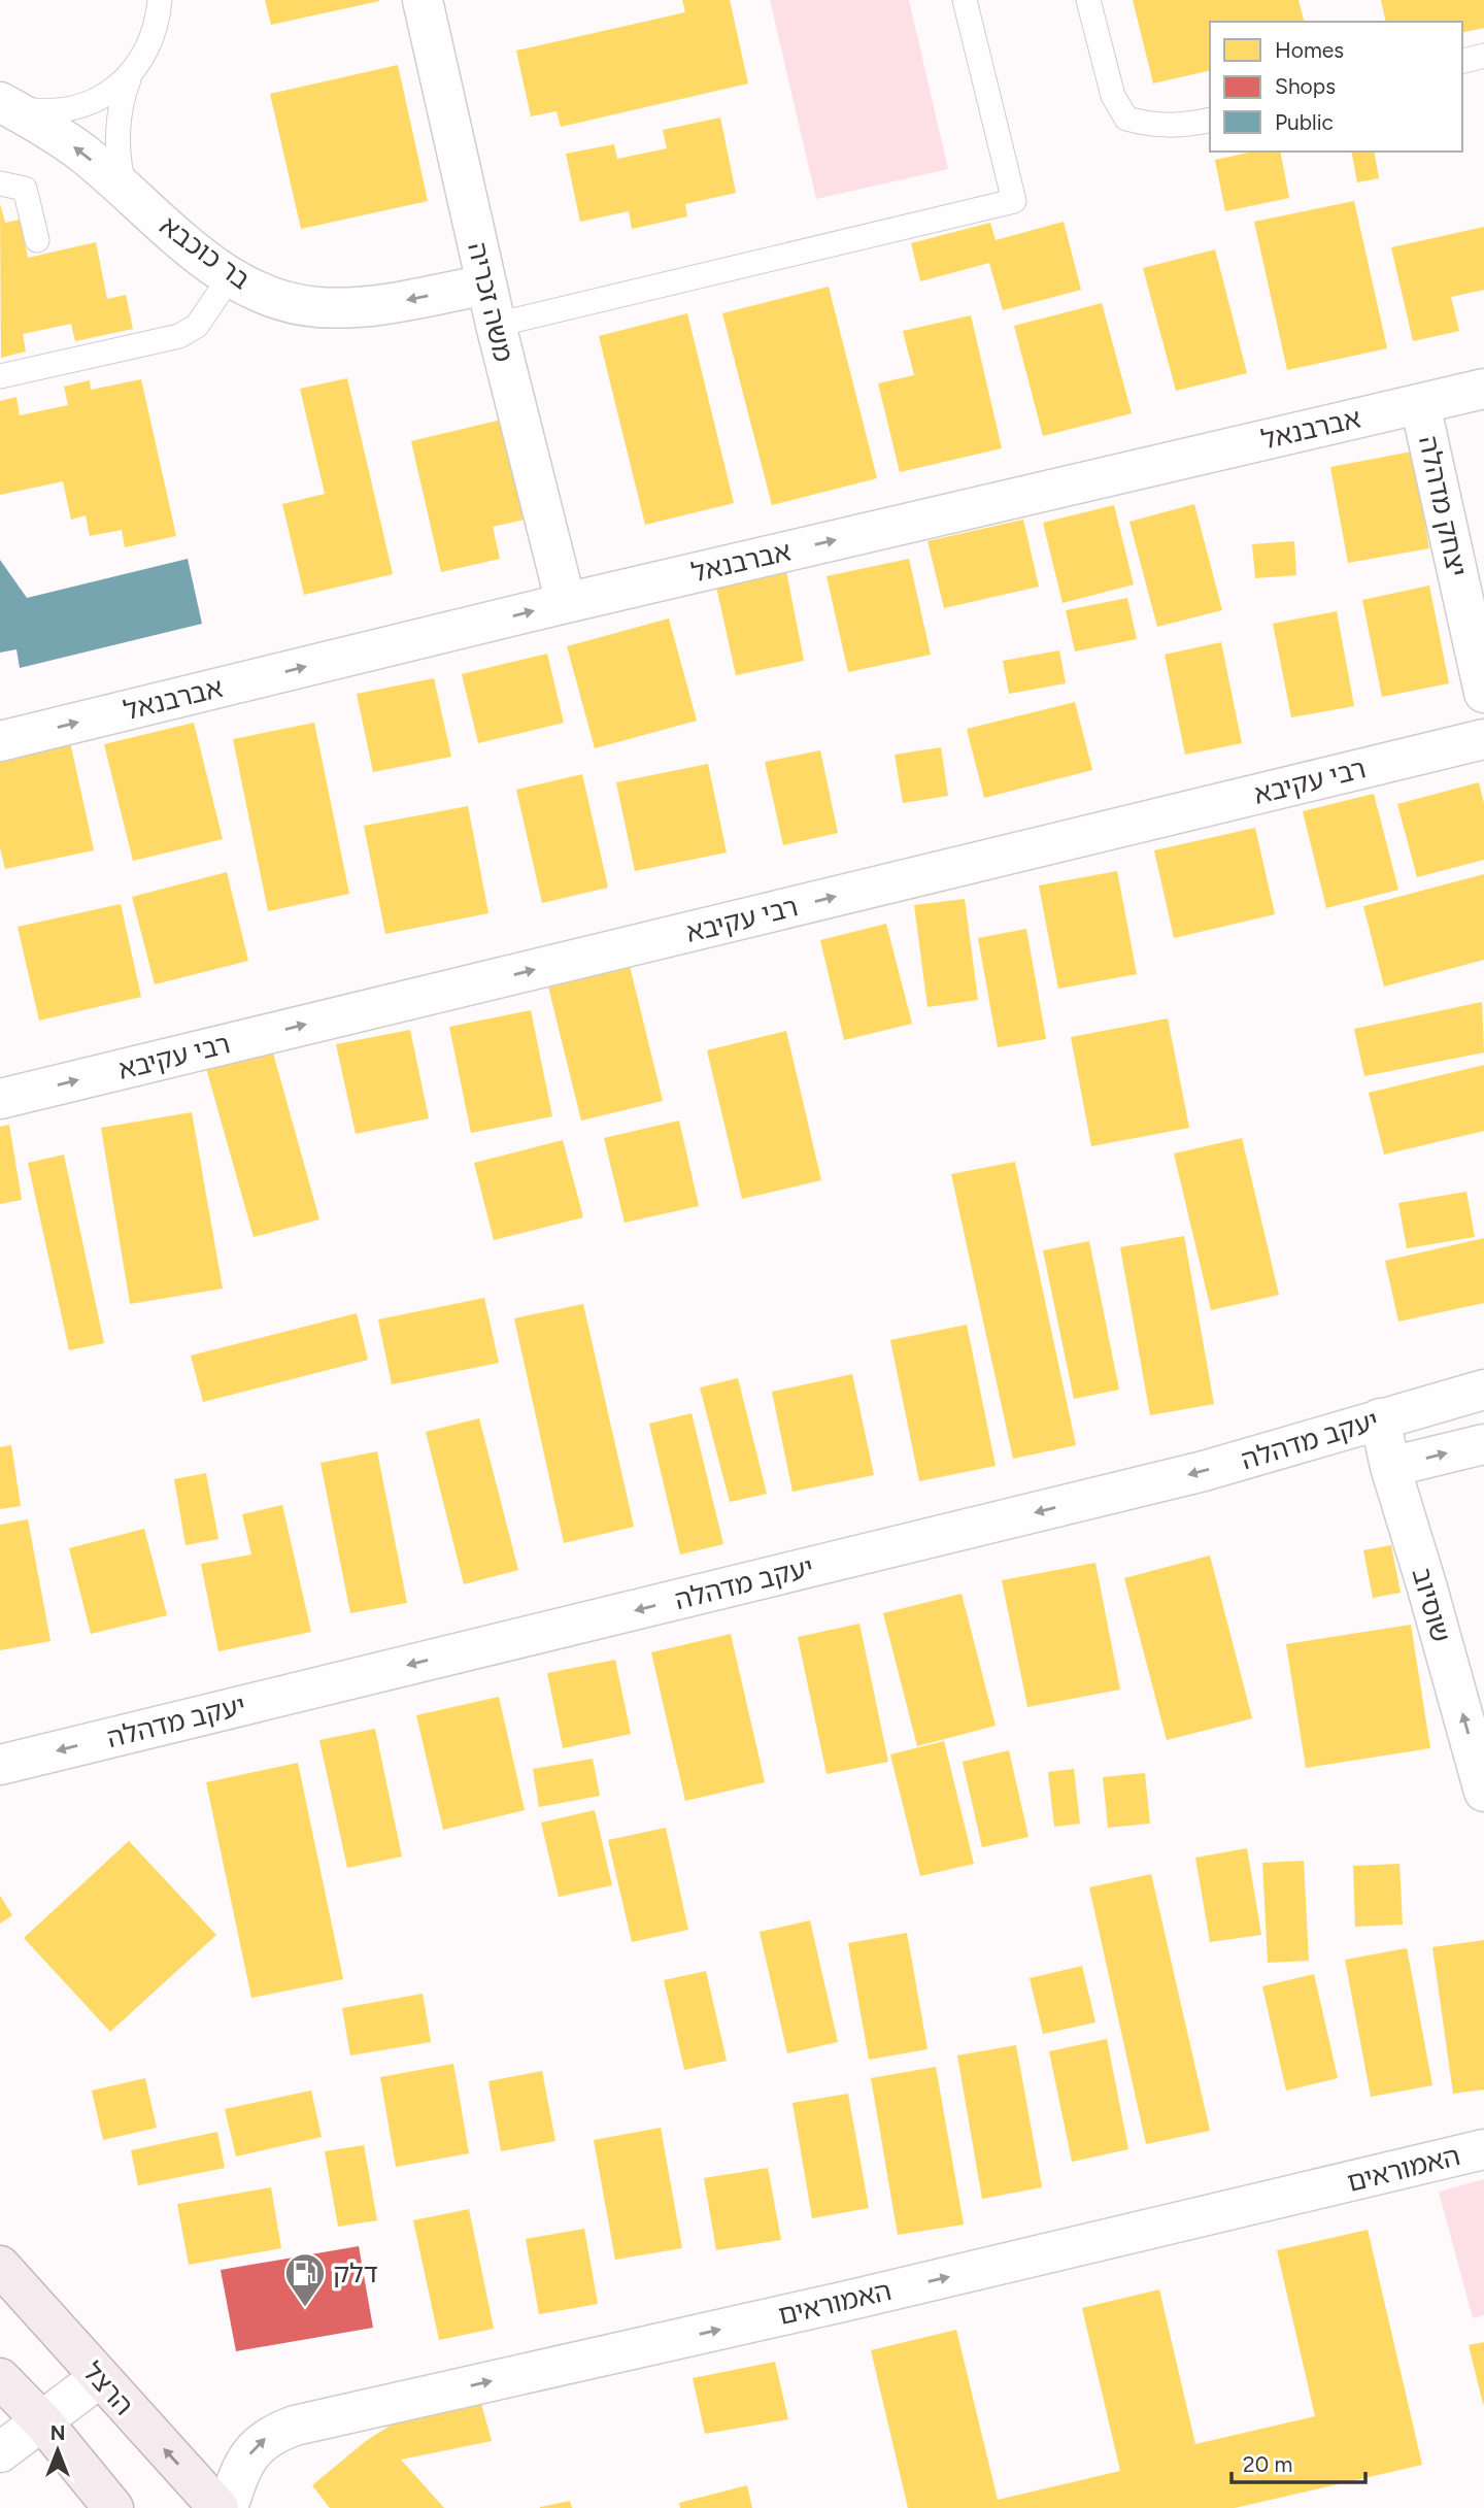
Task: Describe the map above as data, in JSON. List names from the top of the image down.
{
  "streets": {
    "main road": ["הרצל"],
    "street": [
      "בר כוכבא",
      "משה זכריה",
      "אברבנאל",
      "יצחק מדהלה",
      "רבי עקיבא",
      "יעקב מדהלה",
      "שוסיוב",
      "האמוראים"
    ]
  },
  "crossings": [
    ["בר כוכבא", "משה זכריה"],
    ["משה זכריה", "אברבנאל"],
    ["אברבנאל", "יצחק מדהלה"],
    ["יעקב מדהלה", "שוסיוב"]
  ],
  "one_way": [
    "בר כוכבא",
    "אברבנאל",
    "רבי עקיבא",
    "יעקב מדהלה",
    "שוסיוב",
    "האמוראים"
  ],
  "places": {
    "fuel station": ["דלק"]
  },
  "legend": ["Homes", "Shops", "Public"],
  "scale_bar": "20 m",
  "north": "top"
}
